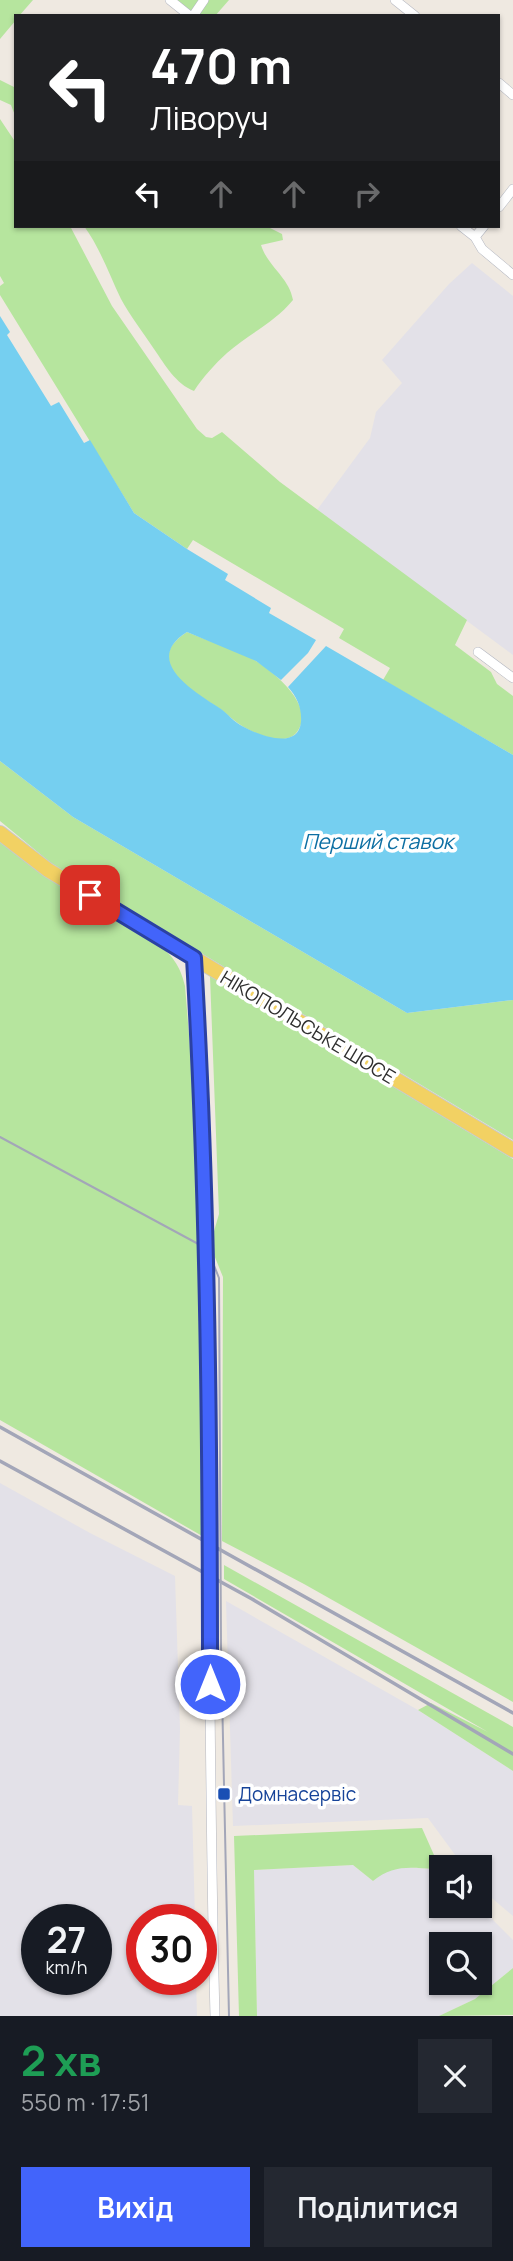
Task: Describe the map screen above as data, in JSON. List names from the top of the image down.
{
  "streets": {
    "main road": ["НІКОПОЛЬСЬКЕ ШОСЕ"]
  },
  "water": ["Перший ставок"],
  "places": {
    "transit": ["Домнасервіс"]
  },
  "page": {
    "turn": ["470 m", "Ліворуч"],
    "speed": "27 km/h",
    "limit": "30",
    "heading": ["2 хв", "550 m · 17:51"],
    "buttons": ["Вихід", "Поділитися"]
  }
}
